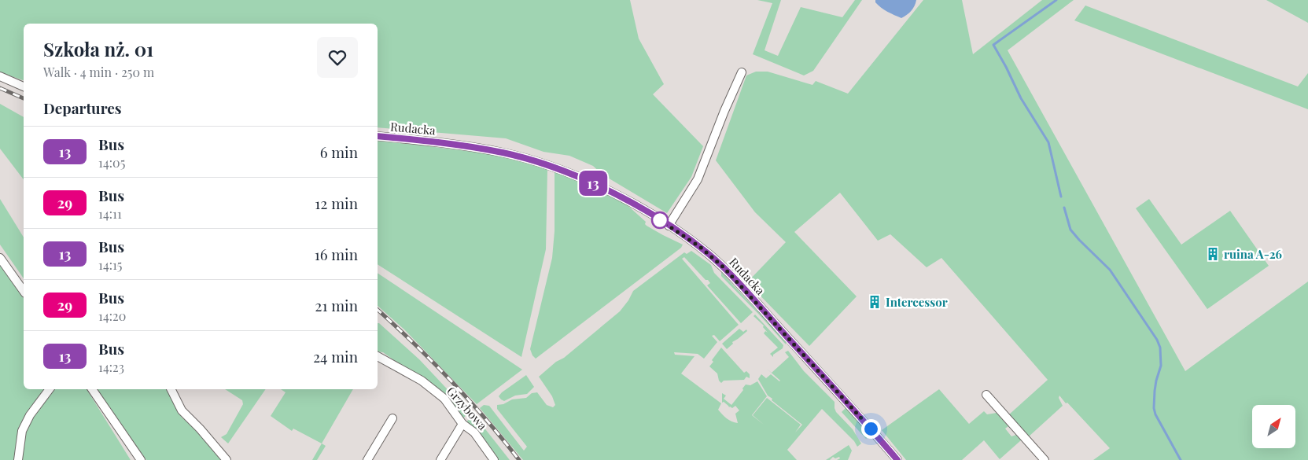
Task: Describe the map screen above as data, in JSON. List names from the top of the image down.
{
  "streets": {
    "street": ["Rudacka", "Grzybowa"]
  },
  "places": {
    "building": ["ruina A-26", "Intercessor"]
  },
  "lines": ["bus line 13"],
  "north": "top right",
  "page": {
    "on_map": "13",
    "heading": [
      ["Szkoła nż. 01", "Walk · 4 min · 250 m"],
      "Departures"
    ],
    "list": [
      {
        "mark": "13",
        "name": "Bus",
        "note": "14:05",
        "value": "6 min"
      },
      {
        "mark": "29",
        "name": "Bus",
        "note": "14:11",
        "value": "12 min"
      },
      {
        "mark": "13",
        "name": "Bus",
        "note": "14:15",
        "value": "16 min"
      },
      {
        "mark": "29",
        "name": "Bus",
        "note": "14:20",
        "value": "21 min"
      },
      {
        "mark": "13",
        "name": "Bus",
        "note": "14:23",
        "value": "24 min"
      }
    ]
  }
}
